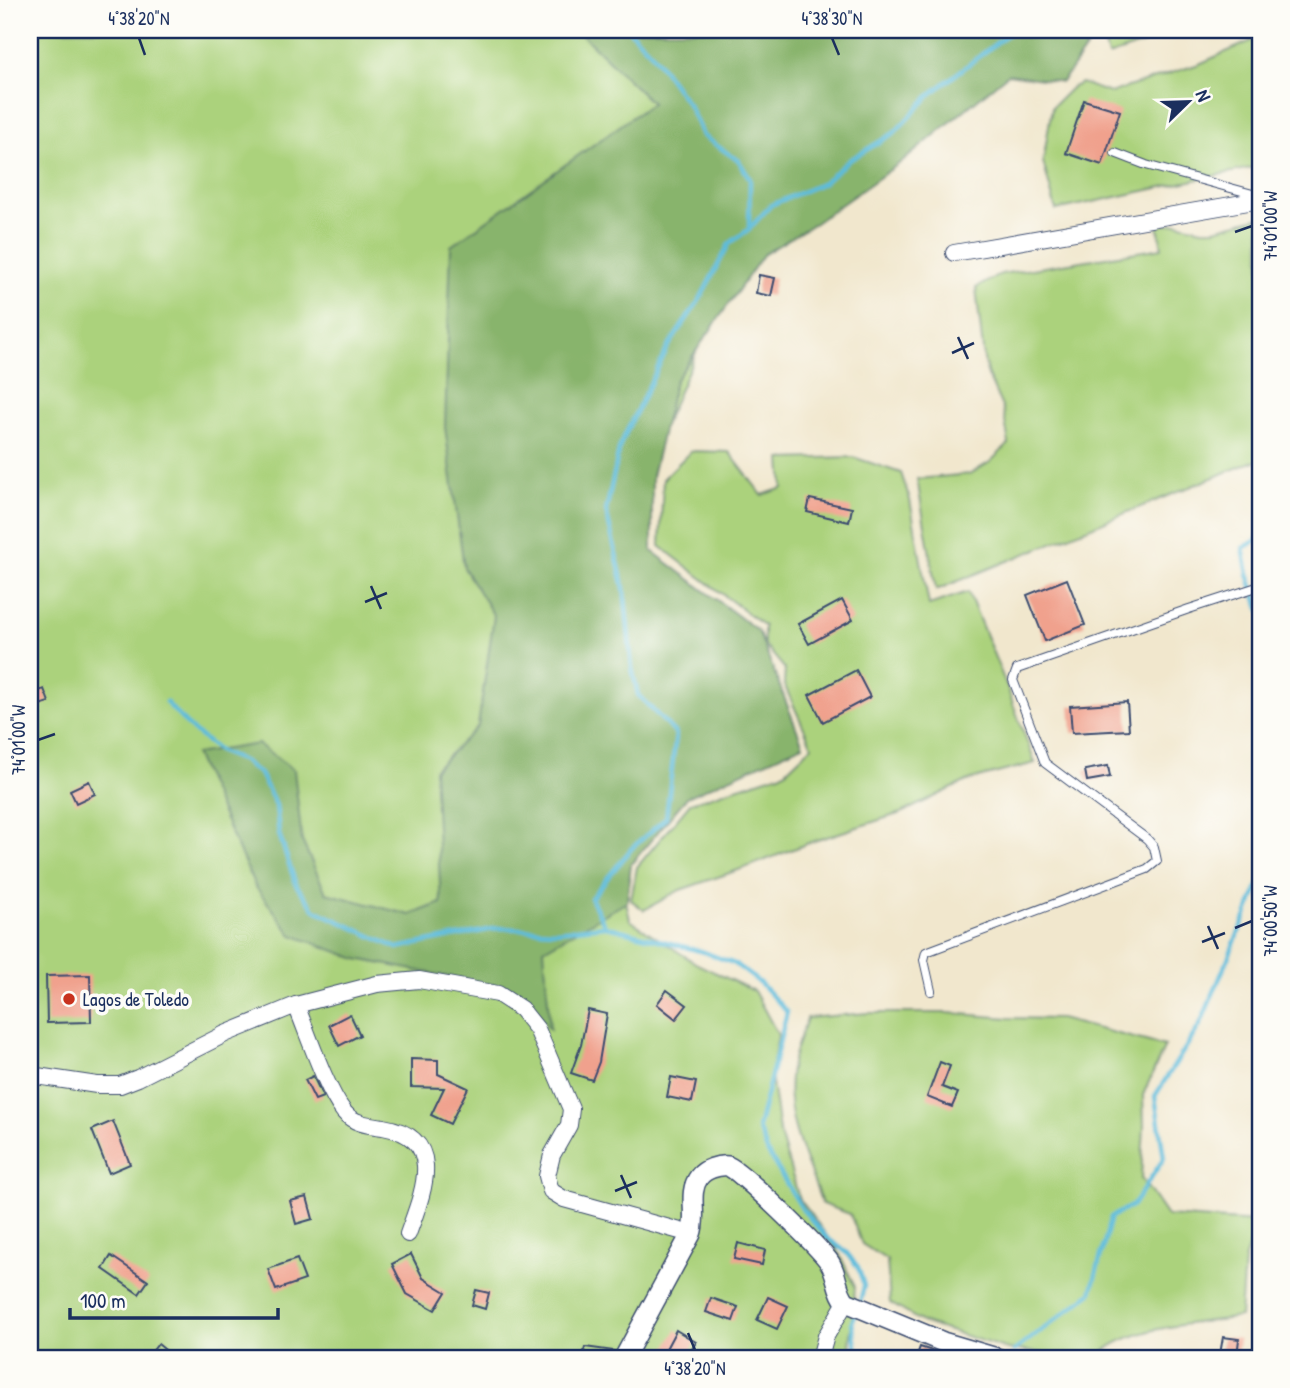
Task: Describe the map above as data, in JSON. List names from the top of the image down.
{
  "places": ["Lagos de Toledo"],
  "scale_bar": "100 m",
  "north": "top right",
  "coordinates": [
    "4°38'20\"N",
    "4°38'30\"N",
    "74°01'00\"W",
    "74°00'50\"W"
  ]
}
